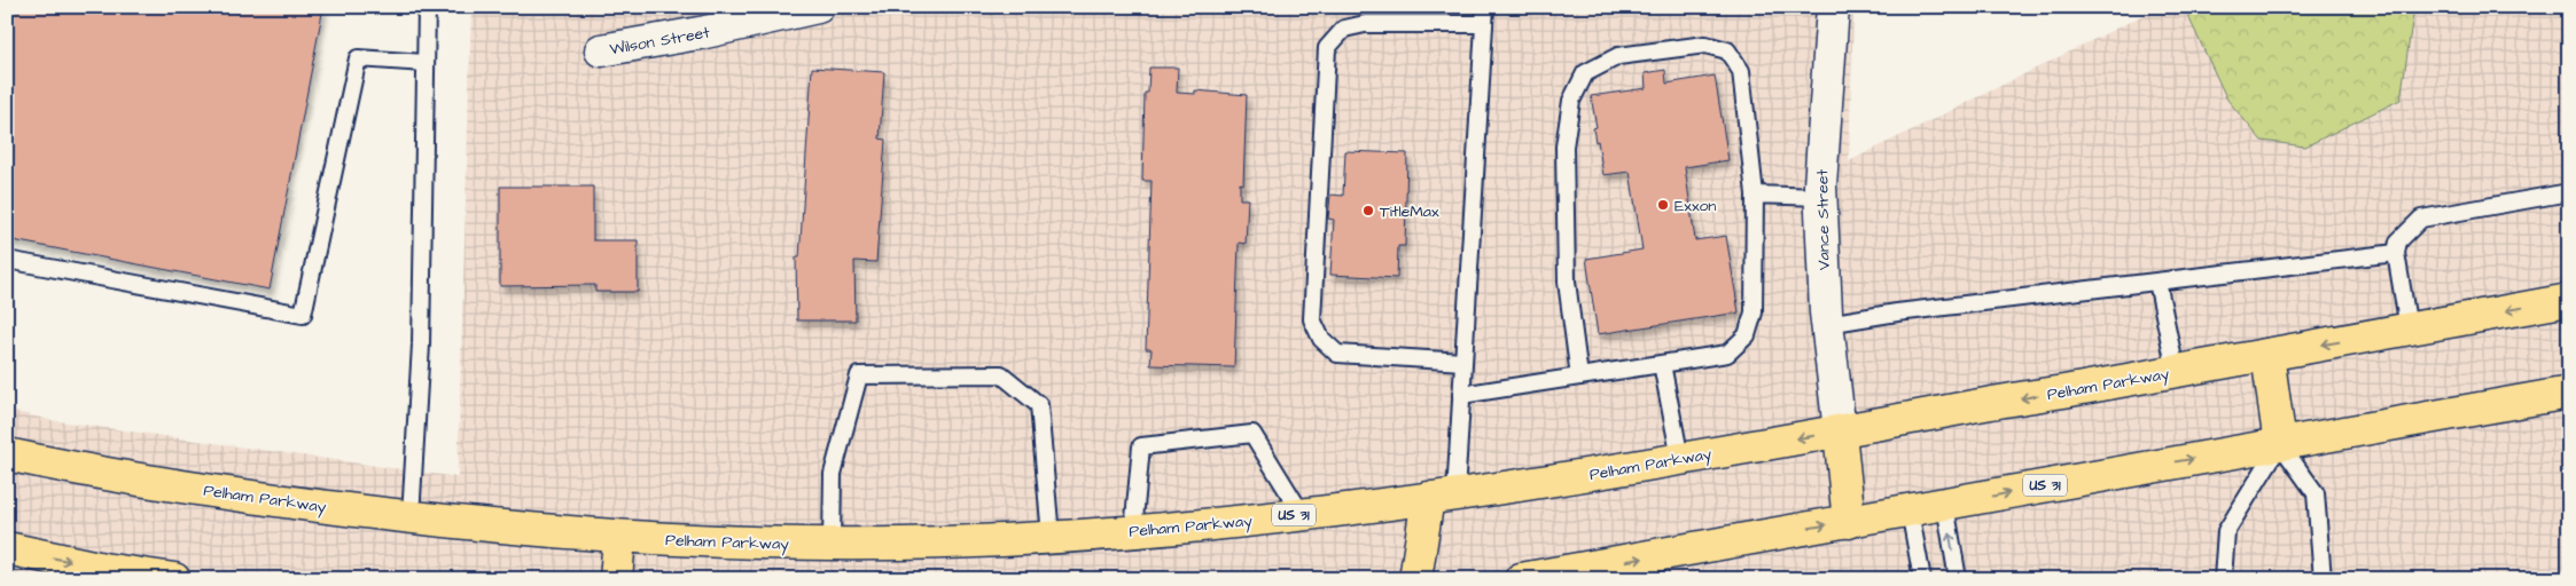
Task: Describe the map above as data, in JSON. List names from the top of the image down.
{
  "streets": {
    "main road": ["Pelham Parkway", "US 31"],
    "street": ["Wilson Street", "Vance Street"]
  },
  "crossings": [
    ["Vance Street", "Pelham Parkway"]
  ],
  "places": ["Exxon", "TitleMax"]
}
